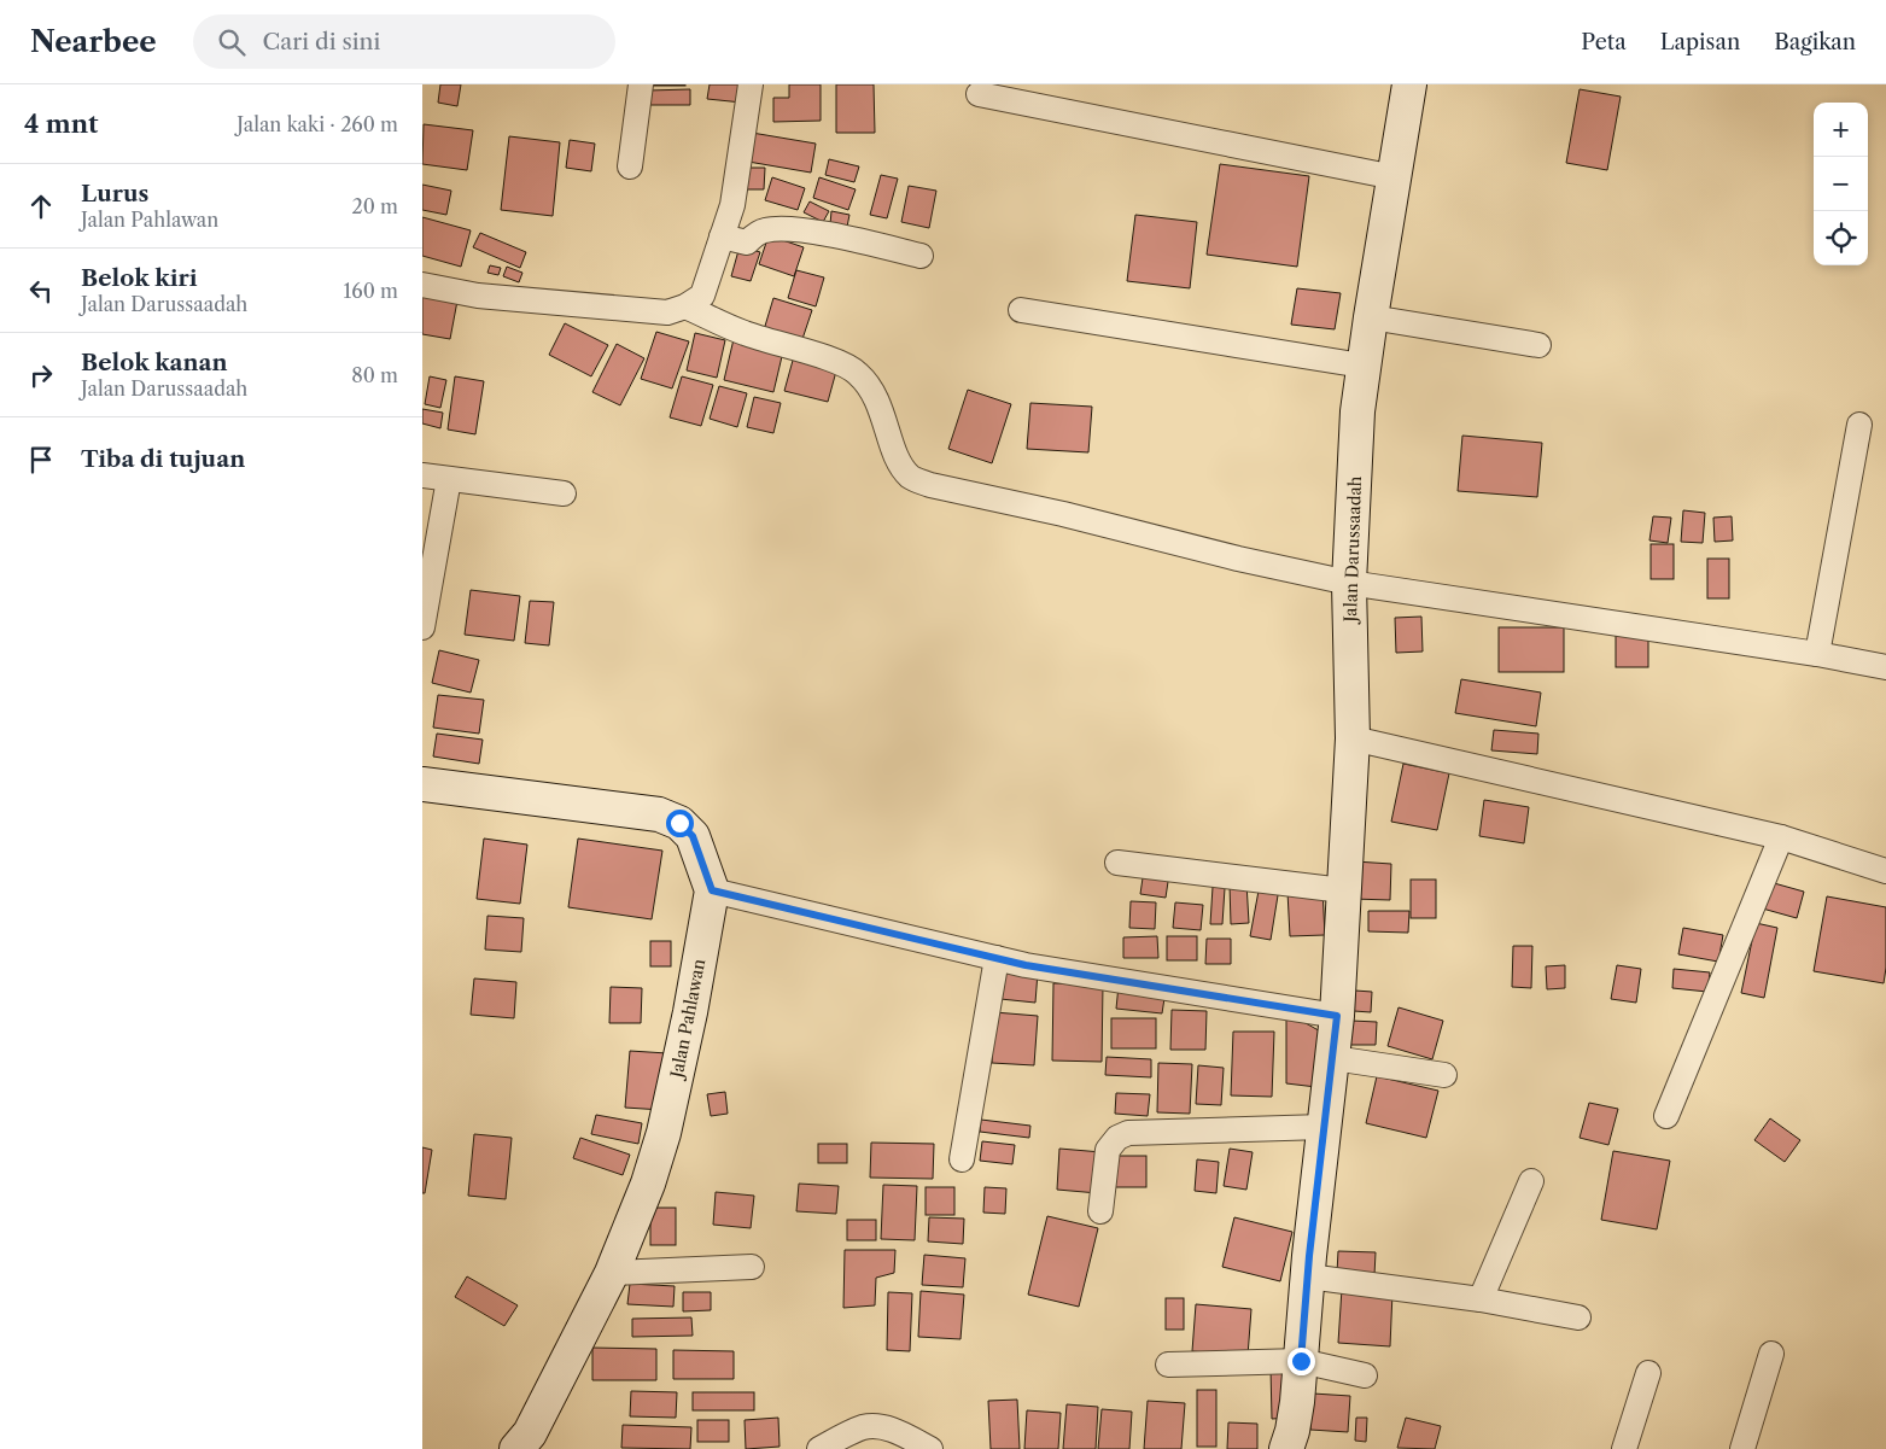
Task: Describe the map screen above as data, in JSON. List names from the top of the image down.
{
  "streets": {
    "street": ["Jalan Darussaadah", "Jalan Pahlawan"]
  },
  "page": {
    "header": "Nearbee",
    "search": "Cari di sini",
    "nav": ["Peta", "Lapisan", "Bagikan"],
    "heading": ["4 mnt", "Jalan kaki · 260 m"],
    "map_buttons": ["+", "−"],
    "list": [
      ["Lurus", "Jalan Pahlawan", "20 m"],
      ["Belok kiri", "Jalan Darussaadah", "160 m"],
      ["Belok kanan", "Jalan Darussaadah", "80 m"],
      "Tiba di tujuan"
    ]
  }
}
